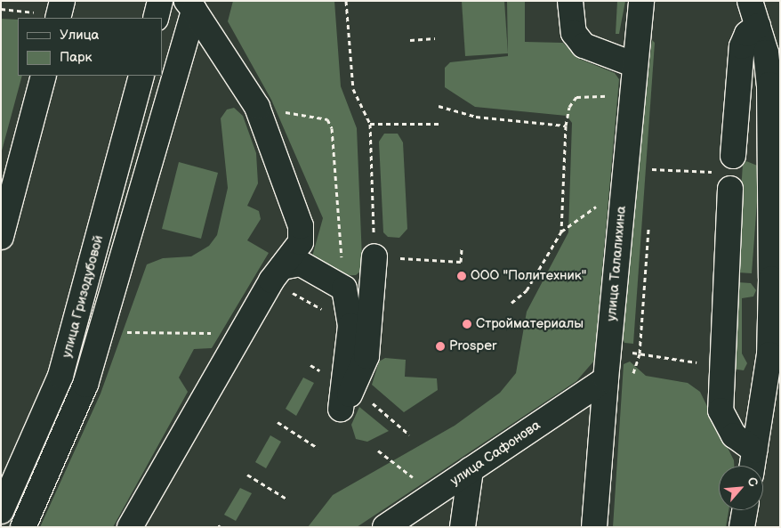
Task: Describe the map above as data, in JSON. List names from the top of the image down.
{
  "streets": {
    "street": ["улица Талалихина", "улица Гризодубовой", "улица Сафонова"]
  },
  "crossings": [
    ["улица Талалихина", "улица Сафонова"]
  ],
  "places": ["ООО \"Политехник\"", "Стройматериалы", "Prosper"],
  "legend": ["Улица", "Парк"],
  "north": "top right"
}
